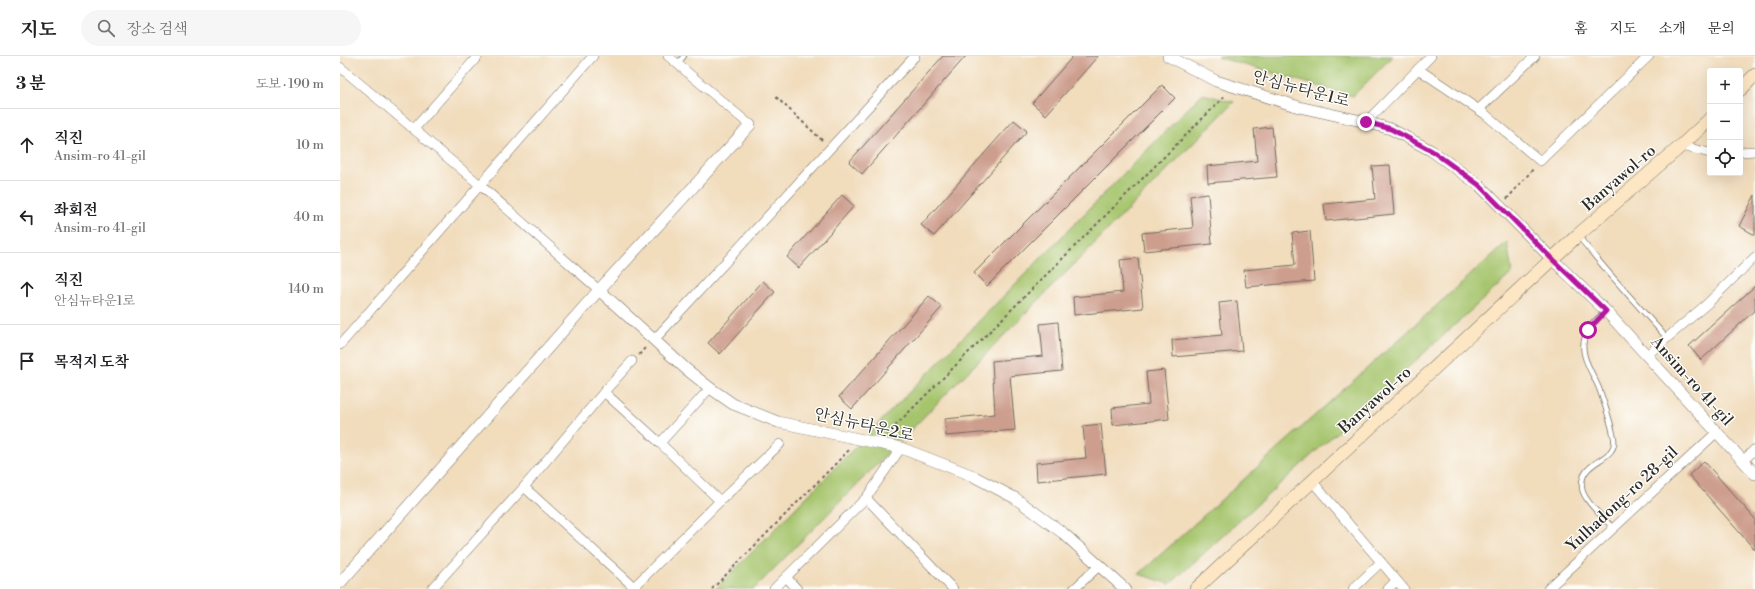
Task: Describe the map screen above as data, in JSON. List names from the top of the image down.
{
  "streets": {
    "main road": ["Banyawol-ro"],
    "street": [
      "안심뉴타운1로",
      "Ansim-ro 41-gil",
      "안심뉴타운2로",
      "Yulhadong-ro 28-gil"
    ]
  },
  "crossings": [
    ["안심뉴타운1로", "Banyawol-ro"],
    ["안심뉴타운1로", "Ansim-ro 41-gil"],
    ["Banyawol-ro", "Ansim-ro 41-gil"],
    ["Ansim-ro 41-gil", "Yulhadong-ro 28-gil"]
  ],
  "page": {
    "header": "지도",
    "search": "장소 검색",
    "nav": [
      "홈",
      "지도",
      "소개",
      "문의"
    ],
    "heading": ["3 분", "도보 · 190 m"],
    "map_buttons": ["+", "−"],
    "list": [
      ["직진", "Ansim-ro 41-gil", "10 m"],
      ["좌회전", "Ansim-ro 41-gil", "40 m"],
      ["직진", "안심뉴타운1로", "140 m"],
      "목적지 도착"
    ]
  }
}
